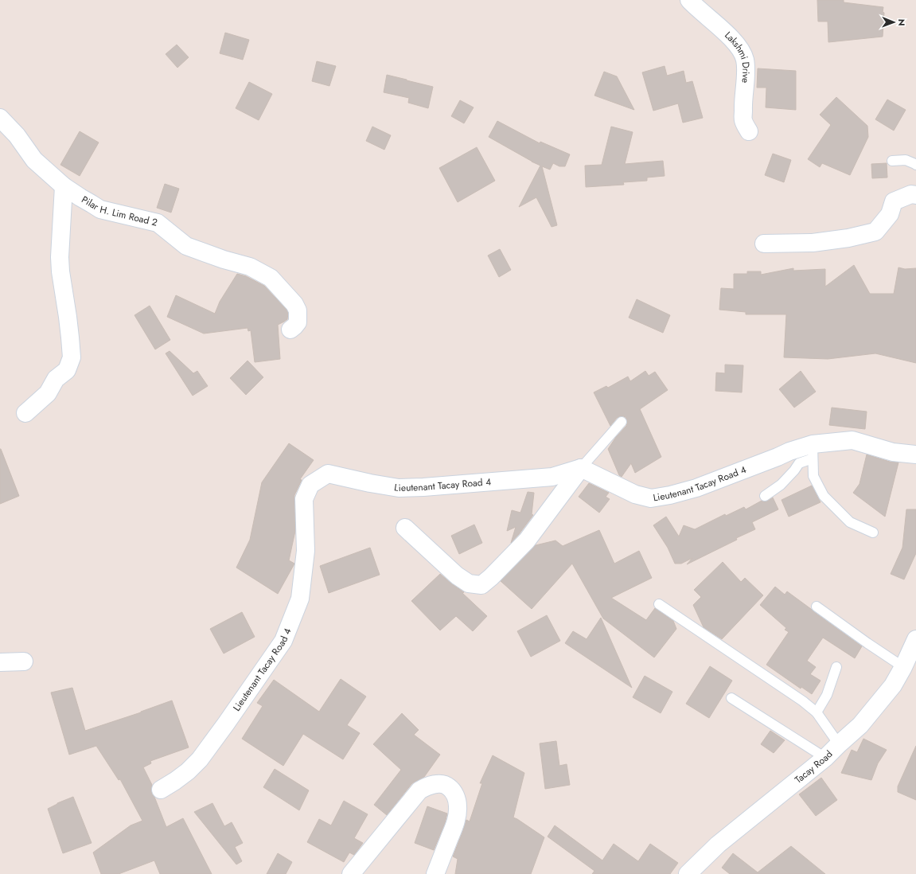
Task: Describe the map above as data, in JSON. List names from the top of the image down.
{
  "streets": {
    "street": [
      "Lakshmi Drive",
      "Pilar H. Lim Road 2",
      "Lieutenant Tacay Road 4",
      "Tacay Road"
    ]
  },
  "north": "right"
}
